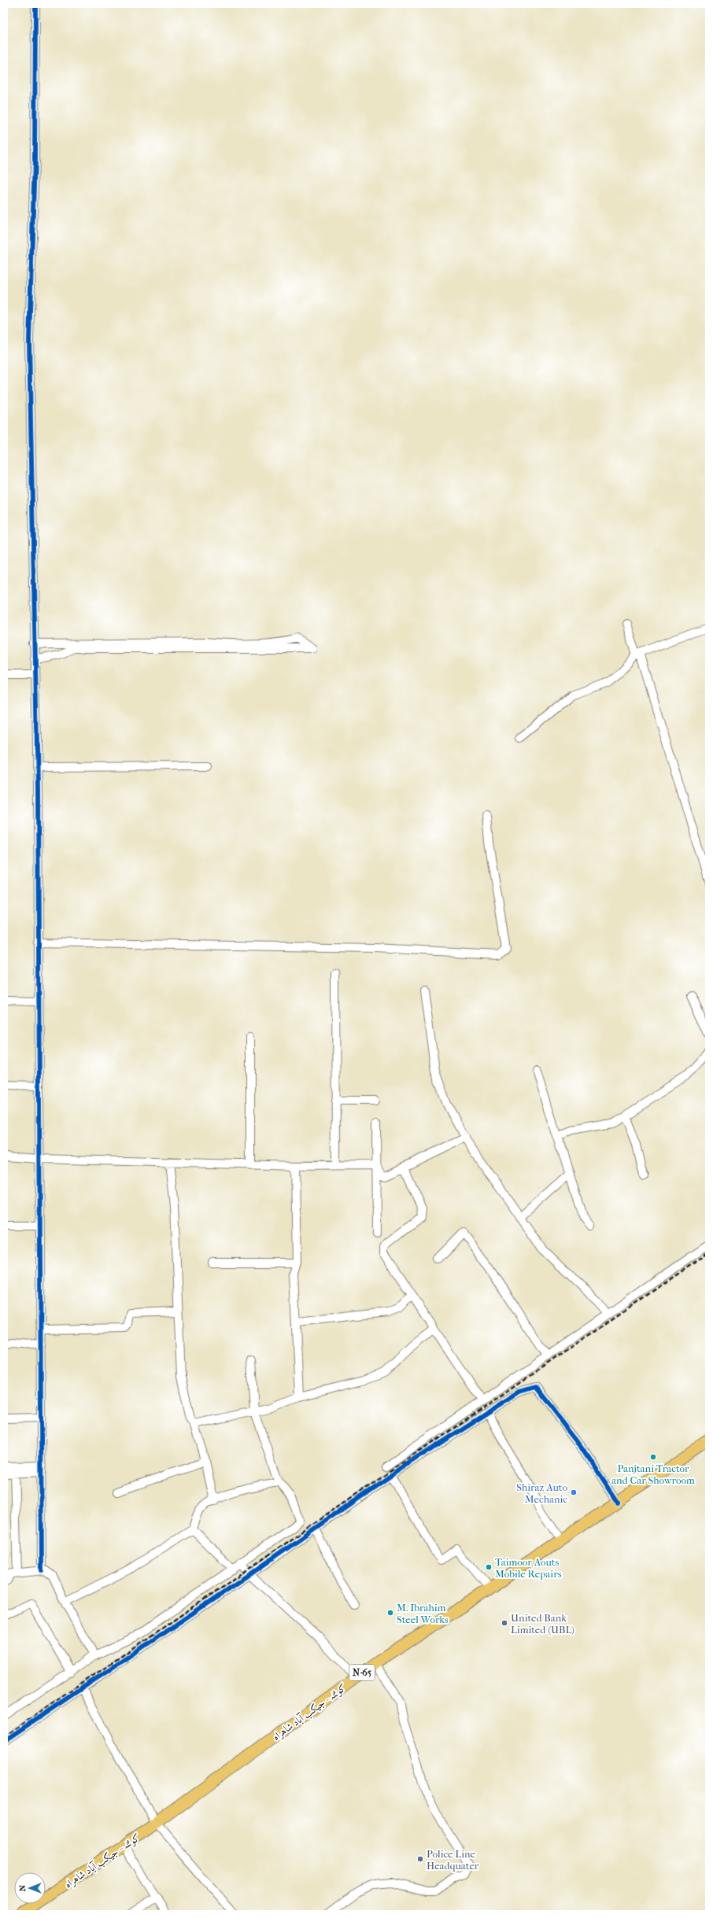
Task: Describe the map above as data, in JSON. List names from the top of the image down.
{
  "streets": {
    "highway": ["N-65", "کوئٹہ - جیکب آباد شاہراہ"]
  },
  "places": [
    "Panjtani Tractor and Car Showroom",
    "Shiraz Auto Mechanic",
    "Taimoor Aouts Mobile Repairs",
    "M. Ibrahim Steel Works",
    "United Bank Limited (UBL)",
    "Police Line Headquater"
  ],
  "north": "left"
}
